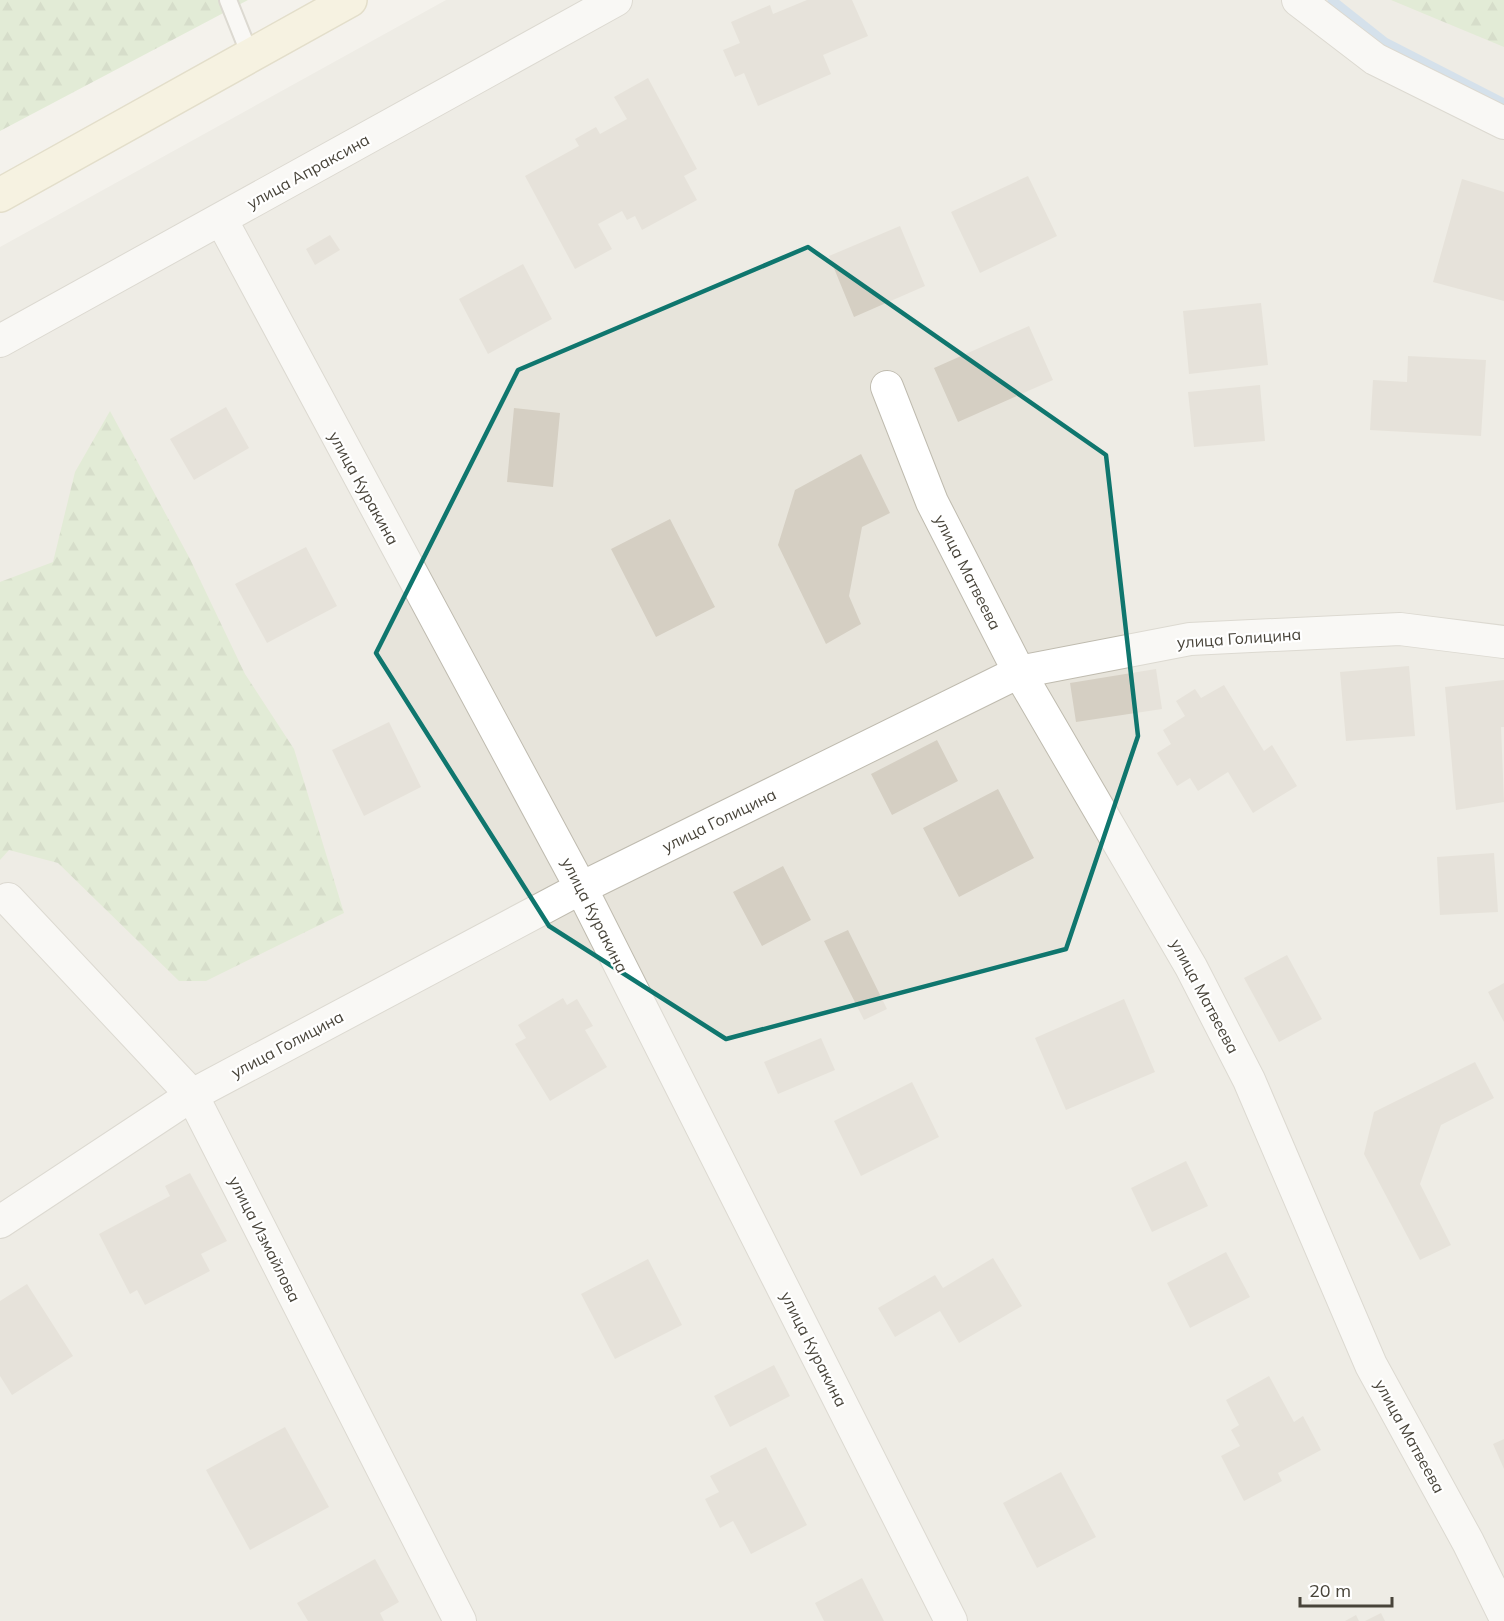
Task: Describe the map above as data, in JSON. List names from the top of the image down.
{
  "streets": {
    "street": [
      "улица Апраксина",
      "улица Куракина",
      "улица Матвеева",
      "улица Голицина",
      "улица Измайлова"
    ]
  },
  "crossings": [
    ["улица Апраксина", "улица Куракина"],
    ["улица Куракина", "улица Голицина"],
    ["улица Матвеева", "улица Голицина"],
    ["улица Голицина", "улица Измайлова"]
  ],
  "scale_bar": "20 m"
}
